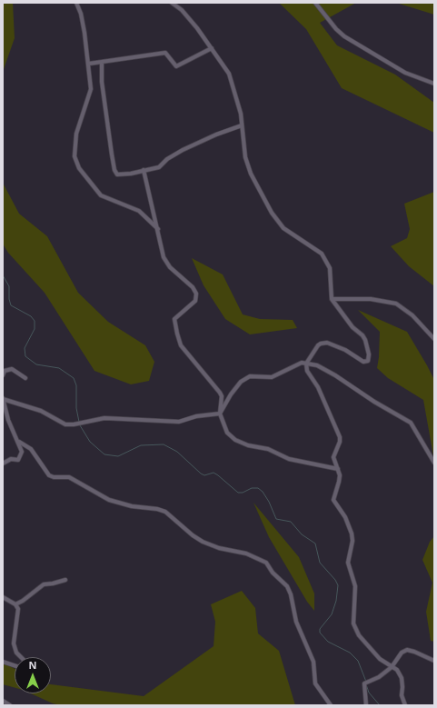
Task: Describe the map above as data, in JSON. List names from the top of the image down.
{
  "north": "top"
}
